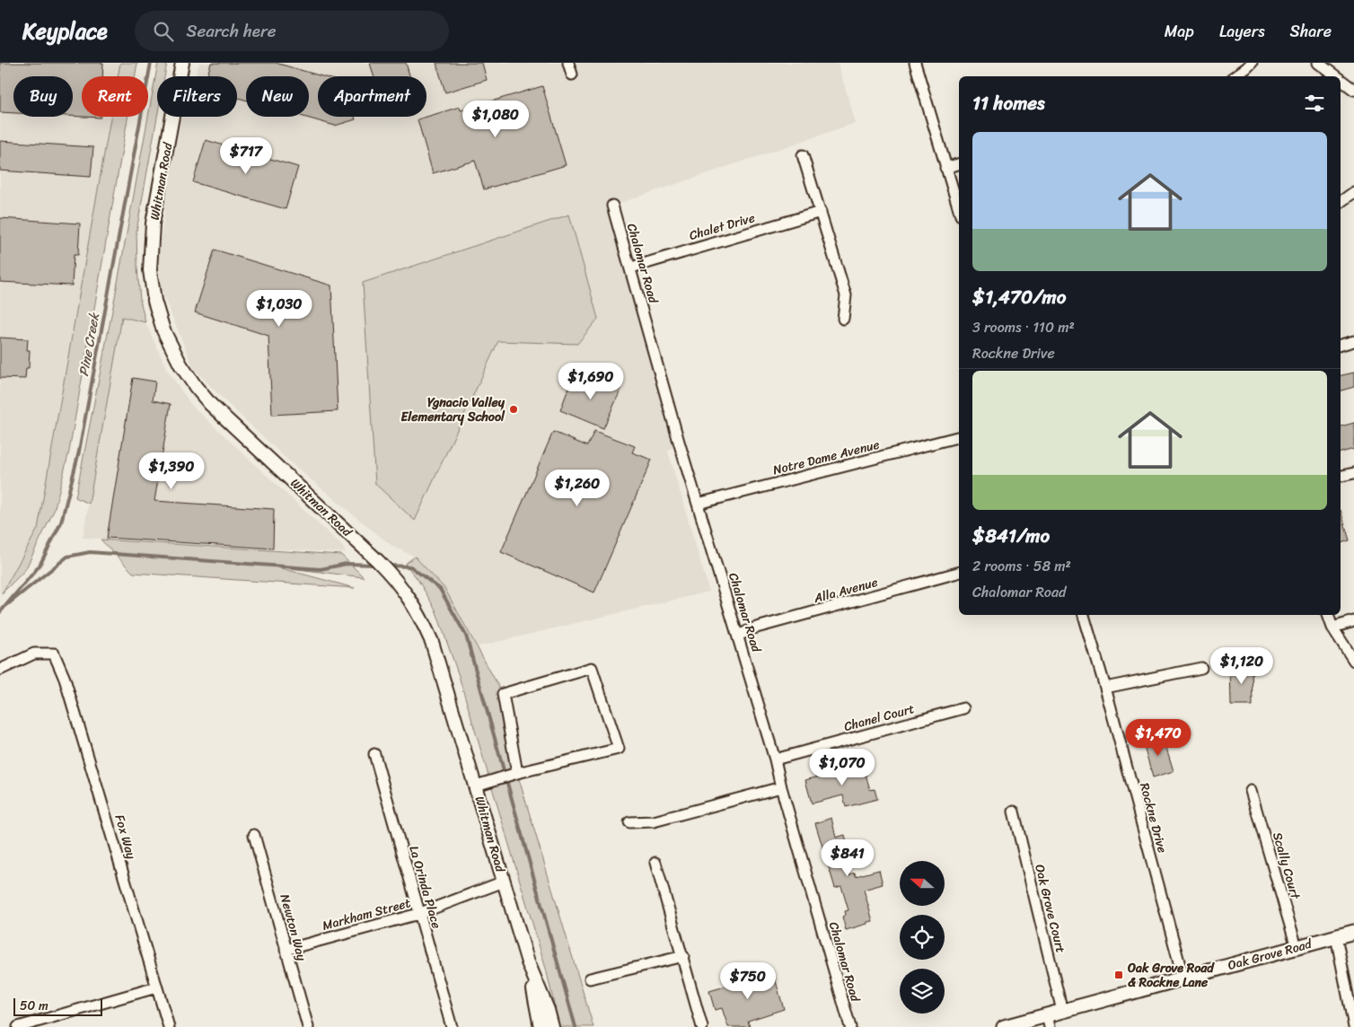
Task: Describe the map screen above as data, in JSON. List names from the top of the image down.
{
  "streets": {
    "main road": ["Oak Grove Road"],
    "street": [
      "Whitman Road",
      "Chalet Drive",
      "Chalomar Road",
      "Notre Dame Avenue",
      "Alla Avenue",
      "Chanel Court",
      "Rockne Drive",
      "Fox Way",
      "Scally Court",
      "La Orinda Place",
      "Oak Grove Court",
      "Markham Street",
      "Newton Way"
    ]
  },
  "crossings": [
    ["Whitman Road", "Markham Street"],
    ["Chalet Drive", "Chalomar Road"],
    ["Chalomar Road", "Notre Dame Avenue"],
    ["Chalomar Road", "Alla Avenue"],
    ["Chalomar Road", "Chanel Court"],
    ["Rockne Drive", "Oak Grove Road"],
    ["Scally Court", "Oak Grove Road"],
    ["La Orinda Place", "Markham Street"],
    ["Oak Grove Court", "Oak Grove Road"],
    ["Markham Street", "Newton Way"]
  ],
  "water": ["Pine Creek"],
  "places": {
    "other": ["Ygnacio Valley Elementary School"],
    "transit": ["Oak Grove Road & Rockne Lane"]
  },
  "scale_bar": "50 m",
  "north": "left",
  "page": {
    "header": "Keyplace",
    "search": "Search here",
    "nav": ["Map", "Layers", "Share"],
    "chip": [
      "Buy",
      "Rent",
      "Filters",
      "New",
      "Apartment"
    ],
    "heading": "11 homes",
    "price": [
      "$1,080",
      "$717",
      "$1,030",
      "$1,690",
      "$1,390",
      "$1,260",
      "$1,120",
      "$1,470",
      "$1,070",
      "$841",
      "$750"
    ],
    "list": [
      {
        "name": "$1,470/mo",
        "note": "3 rooms · 110 m² · Rockne Drive"
      },
      {
        "name": "$841/mo",
        "note": "2 rooms · 58 m² · Chalomar Road"
      }
    ],
    "scale": "50 m"
  }
}
